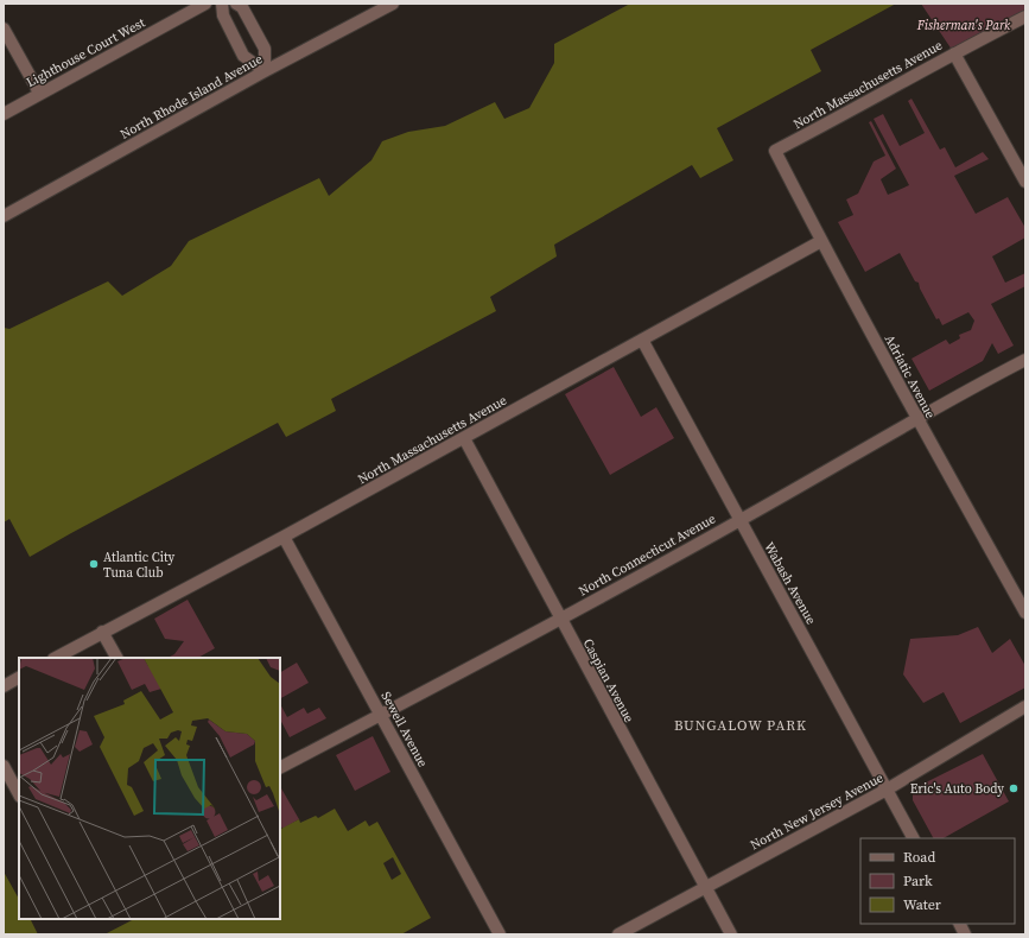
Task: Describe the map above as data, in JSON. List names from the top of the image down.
{
  "streets": {
    "street": [
      "Lighthouse Court West",
      "North Massachusetts Avenue",
      "North Rhode Island Avenue",
      "Adriatic Avenue",
      "North Connecticut Avenue",
      "Wabash Avenue",
      "Caspian Avenue",
      "Sewell Avenue",
      "North New Jersey Avenue"
    ]
  },
  "crossings": [
    ["North Massachusetts Avenue", "Adriatic Avenue"],
    ["North Massachusetts Avenue", "Wabash Avenue"],
    ["North Massachusetts Avenue", "Caspian Avenue"],
    ["North Massachusetts Avenue", "Sewell Avenue"],
    ["Adriatic Avenue", "North Connecticut Avenue"],
    ["North Connecticut Avenue", "Wabash Avenue"],
    ["North Connecticut Avenue", "Caspian Avenue"],
    ["North Connecticut Avenue", "Sewell Avenue"],
    ["Wabash Avenue", "North New Jersey Avenue"],
    ["Caspian Avenue", "North New Jersey Avenue"]
  ],
  "districts": ["BUNGALOW PARK"],
  "parks": ["Fisherman's Park"],
  "places": ["Atlantic City Tuna Club", "Eric's Auto Body"],
  "legend": ["Road", "Park", "Water"]
}
